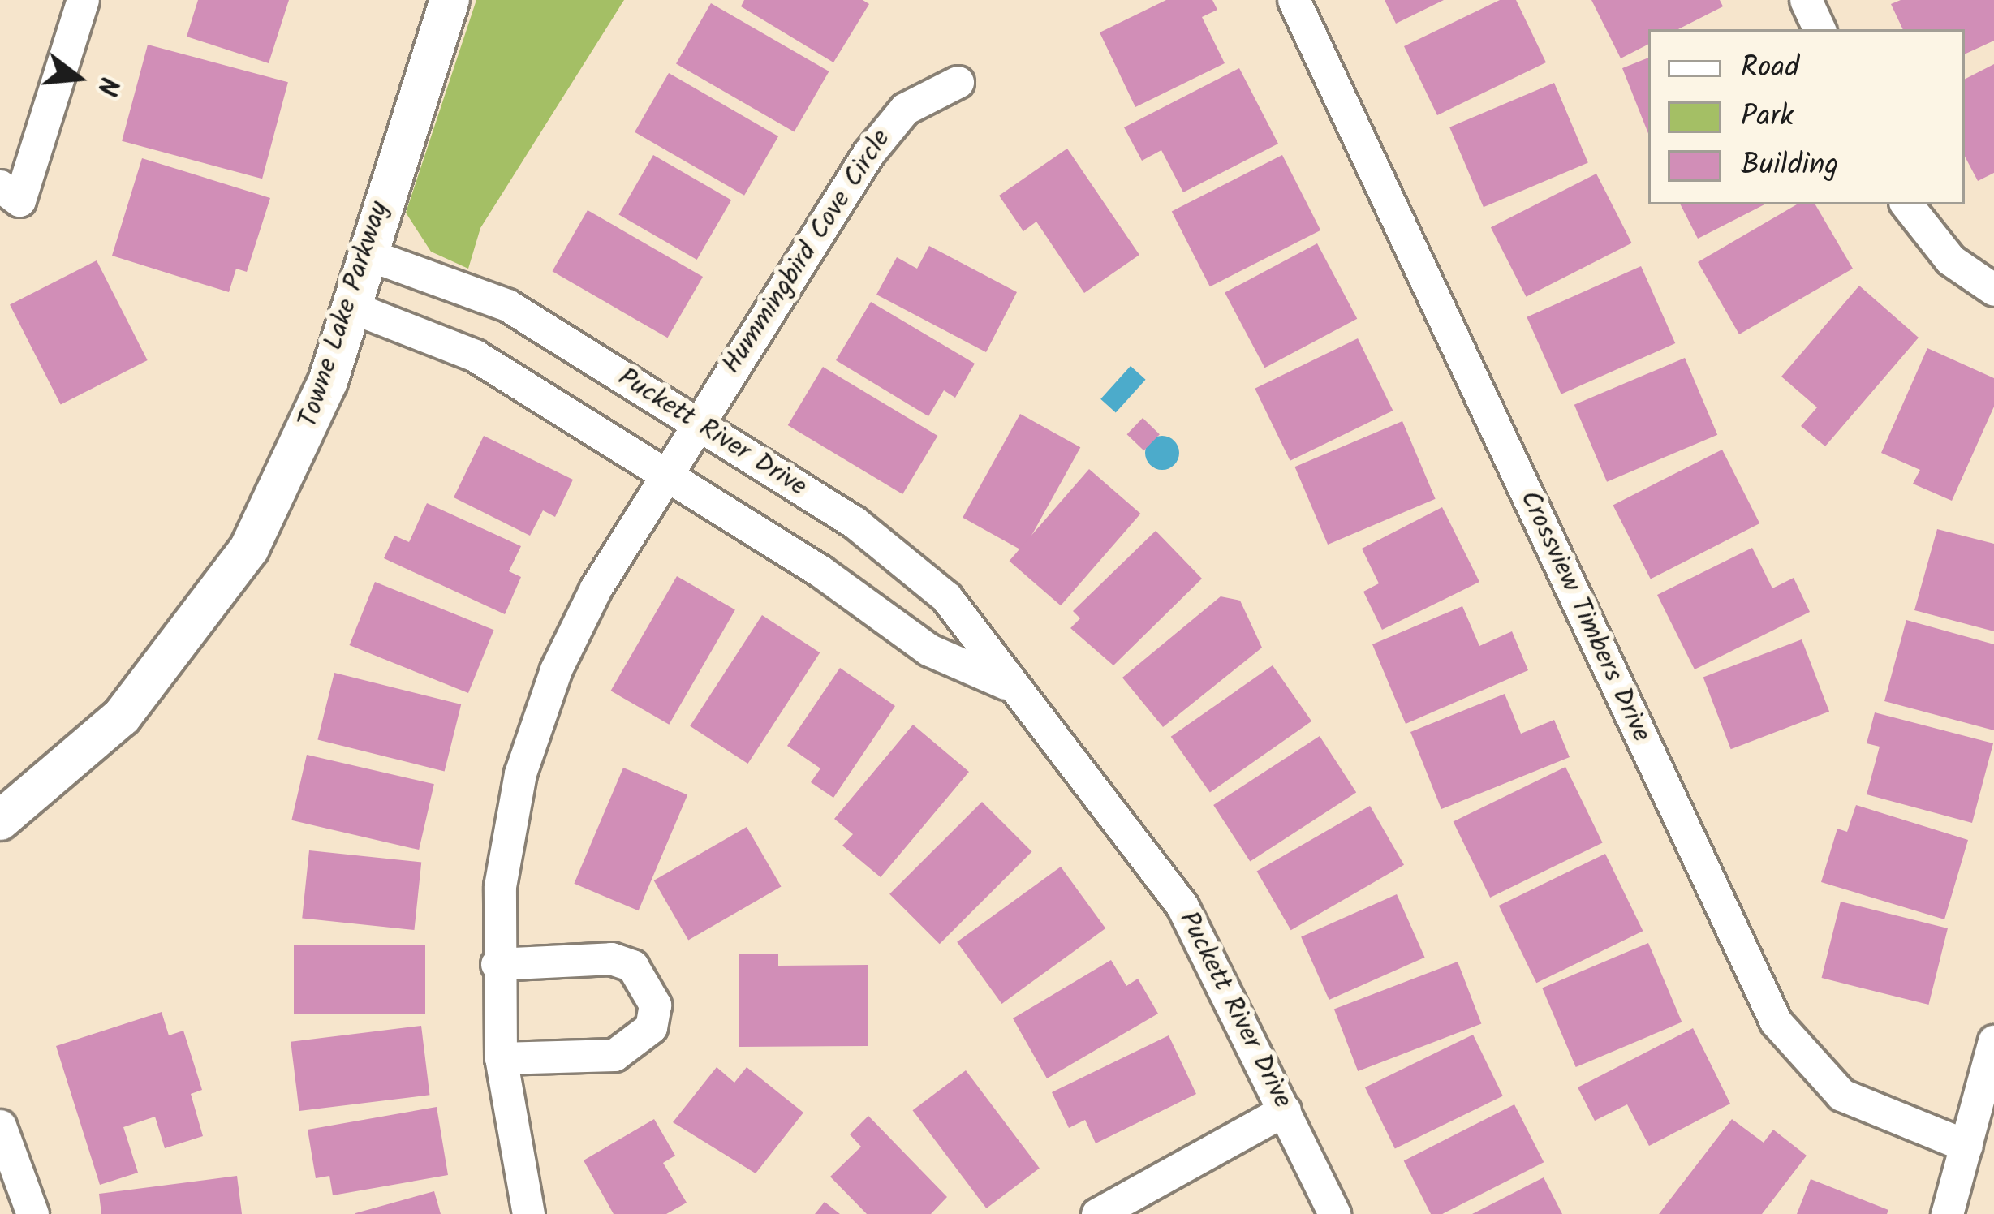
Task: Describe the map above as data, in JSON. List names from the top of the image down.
{
  "streets": {
    "street": [
      "Hummingbird Cove Circle",
      "Towne Lake Parkway",
      "Puckett River Drive",
      "Crossview Timbers Drive"
    ]
  },
  "crossings": [
    ["Hummingbird Cove Circle", "Puckett River Drive"],
    ["Towne Lake Parkway", "Puckett River Drive"]
  ],
  "legend": ["Road", "Park", "Building"],
  "north": "right"
}
